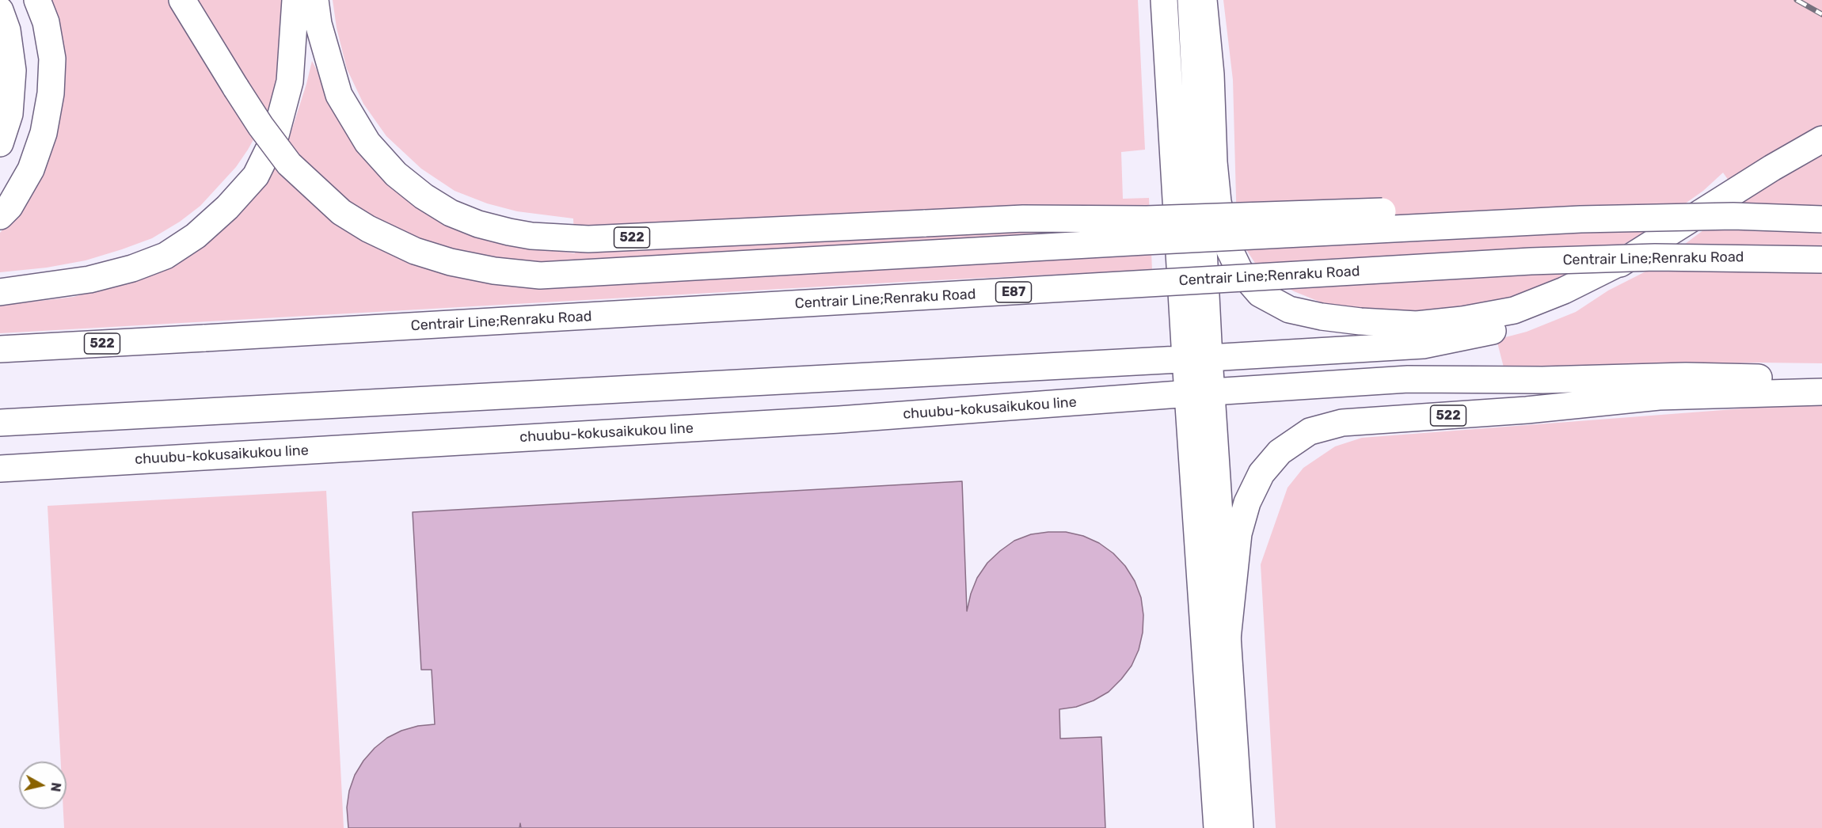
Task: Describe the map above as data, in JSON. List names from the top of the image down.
{
  "streets": {
    "main road": [
      "522",
      "Centrair Line;Renraku Road",
      "E87",
      "chuubu-kokusaikukou line"
    ]
  },
  "crossings": [
    ["522", "Centrair Line;Renraku Road"]
  ],
  "north": "right"
}
